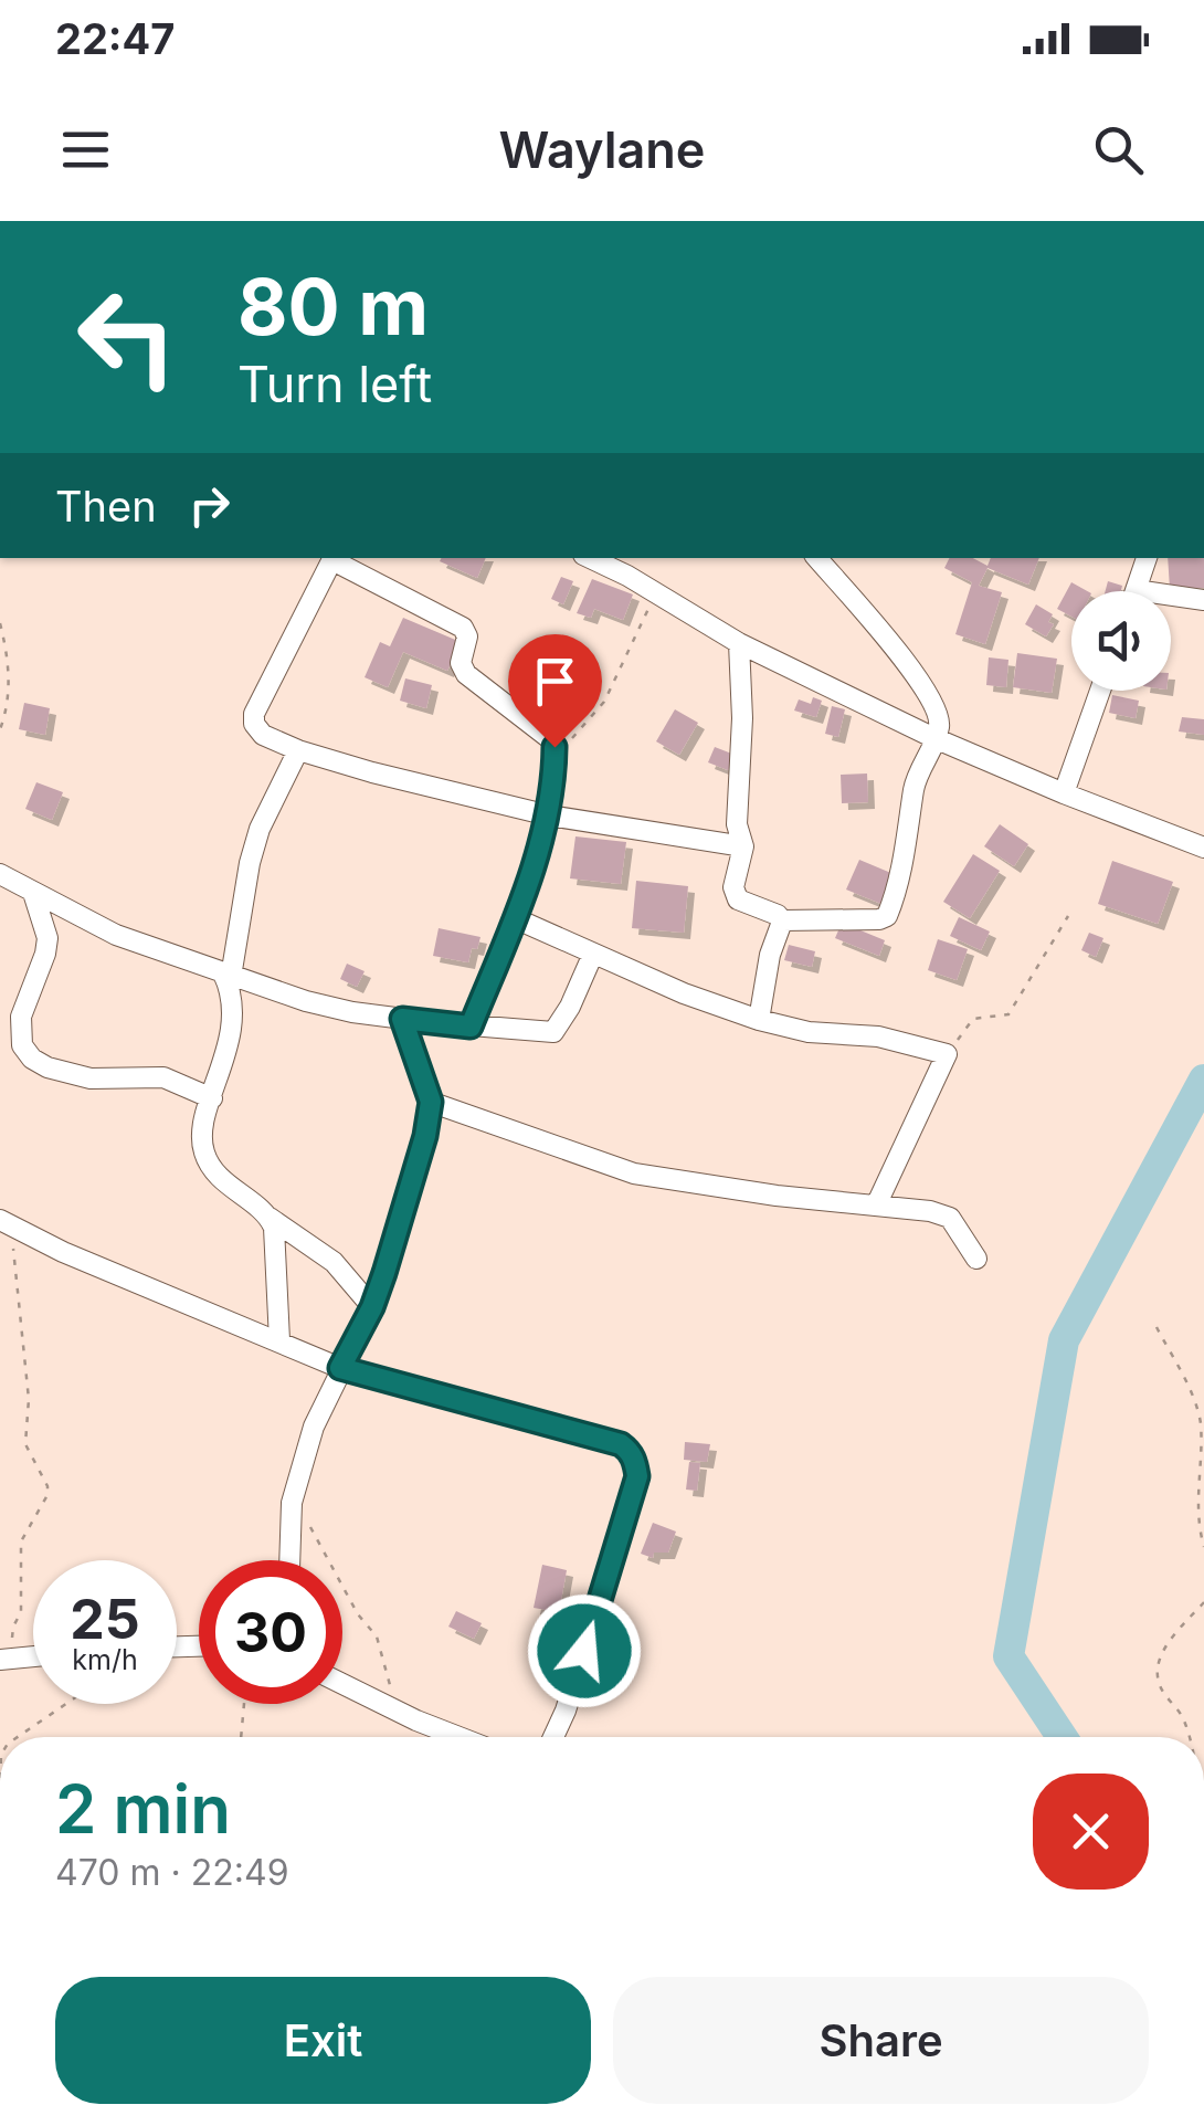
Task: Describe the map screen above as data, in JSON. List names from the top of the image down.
{
  "page": {
    "status": "22:47",
    "header": "Waylane",
    "turn": ["80 m", "Turn left"],
    "then": "Then",
    "speed": "25 km/h",
    "limit": "30",
    "heading": ["2 min", "470 m · 22:49"],
    "buttons": ["Exit", "Share"]
  }
}
